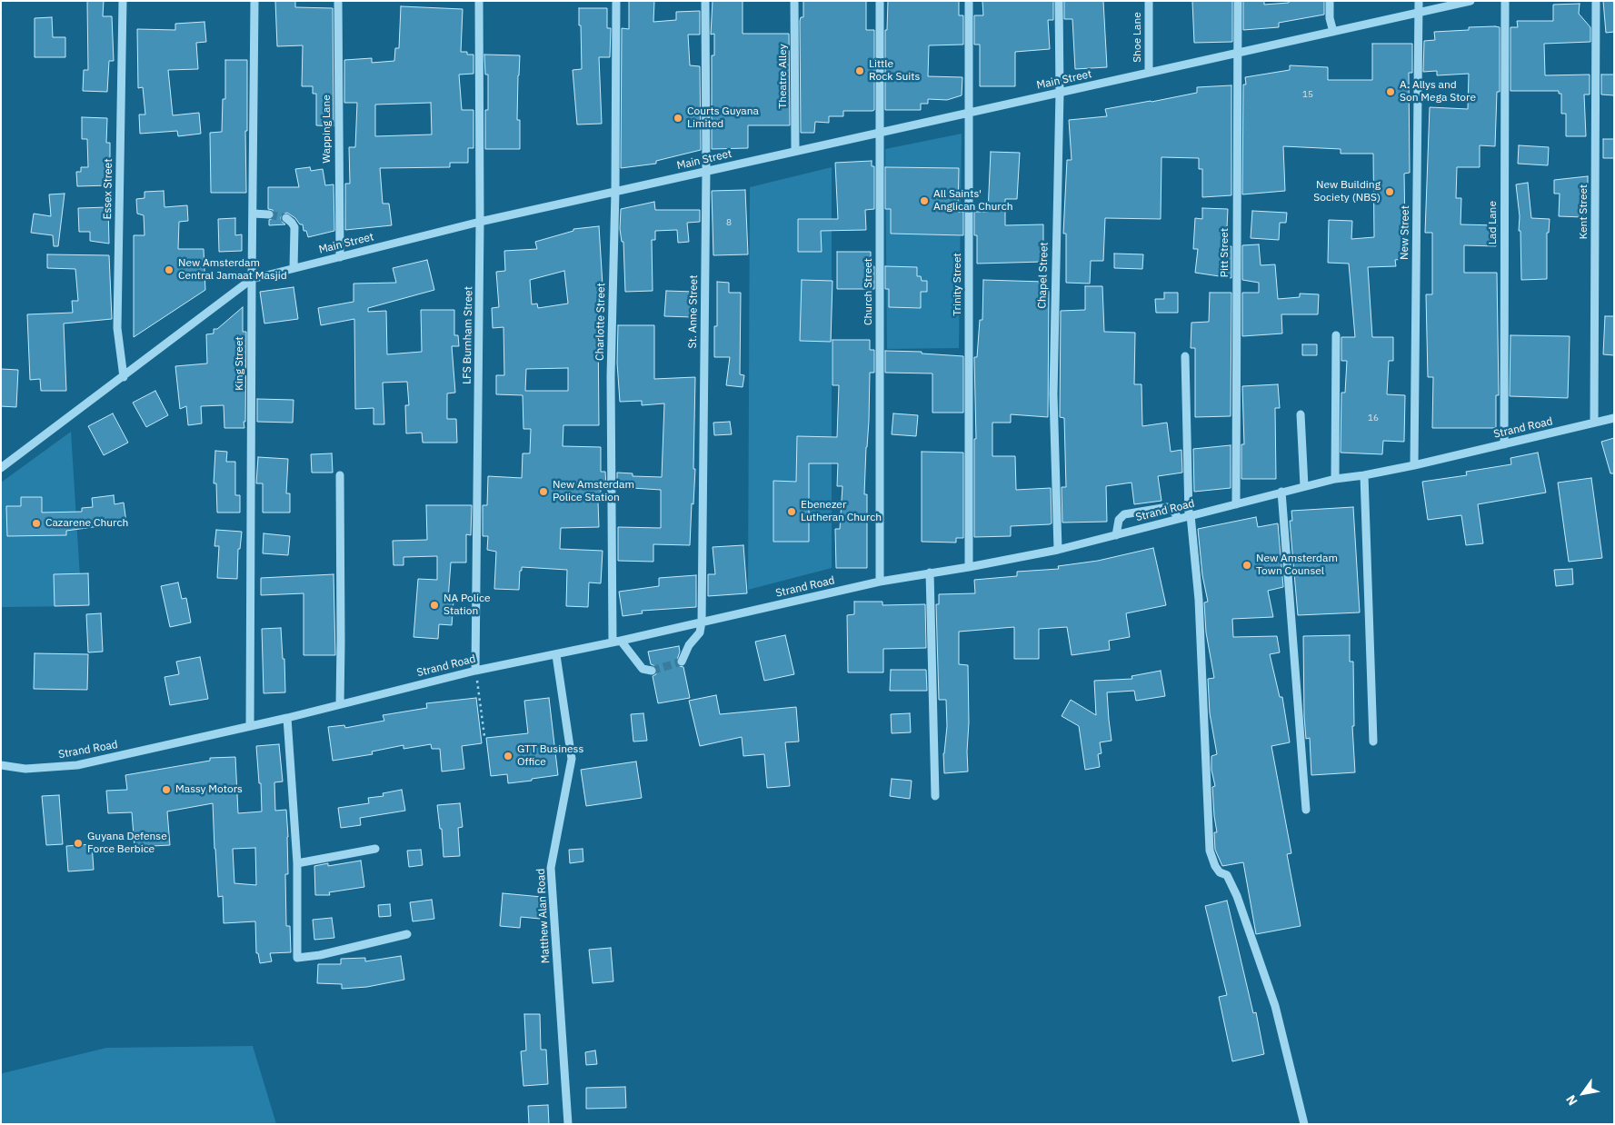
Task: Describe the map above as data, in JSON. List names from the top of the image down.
{
  "streets": {
    "street": [
      "Shoe Lane",
      "Theatre Alley",
      "Main Street",
      "Wapping Lane",
      "Essex Street",
      "Kent Street",
      "Lad Lane",
      "New Street",
      "Pitt Street",
      "Chapel Street",
      "Trinity Street",
      "Church Street",
      "St. Anne Street",
      "Charlotte Street",
      "LFS Burnham Street",
      "King Street",
      "Strand Road",
      "Matthew Alan Road"
    ]
  },
  "crossings": [
    ["Shoe Lane", "Main Street"],
    ["Theatre Alley", "Main Street"],
    ["Main Street", "Wapping Lane"],
    ["Main Street", "Essex Street"],
    ["Main Street", "New Street"],
    ["Main Street", "Pitt Street"],
    ["Main Street", "Chapel Street"],
    ["Main Street", "Trinity Street"],
    ["Main Street", "Church Street"],
    ["Main Street", "St. Anne Street"],
    ["Main Street", "Charlotte Street"],
    ["Main Street", "LFS Burnham Street"],
    ["Main Street", "King Street"],
    ["Kent Street", "Strand Road"],
    ["Lad Lane", "Strand Road"],
    ["New Street", "Strand Road"],
    ["Pitt Street", "Strand Road"],
    ["Chapel Street", "Strand Road"],
    ["Trinity Street", "Strand Road"],
    ["Church Street", "Strand Road"],
    ["St. Anne Street", "Strand Road"],
    ["Charlotte Street", "Strand Road"],
    ["LFS Burnham Street", "Strand Road"],
    ["King Street", "Strand Road"],
    ["Strand Road", "Matthew Alan Road"]
  ],
  "places": [
    "Little Rock Suits",
    "A. Allys and Son Mega Store",
    "Courts Guyana Limited",
    "New Building Society (NBS)",
    "All Saints' Anglican Church",
    "New Amsterdam Central Jamaat Masjid",
    "New Amsterdam Police Station",
    "Ebenezer Lutheran Church",
    "Cazarene Church",
    "New Amsterdam Town Counsel",
    "NA Police Station",
    "GTT Business Office",
    "Massy Motors",
    "Guyana Defense Force Berbice"
  ],
  "house_numbers": ["15", "8", "16"],
  "north": "bottom left"
}
